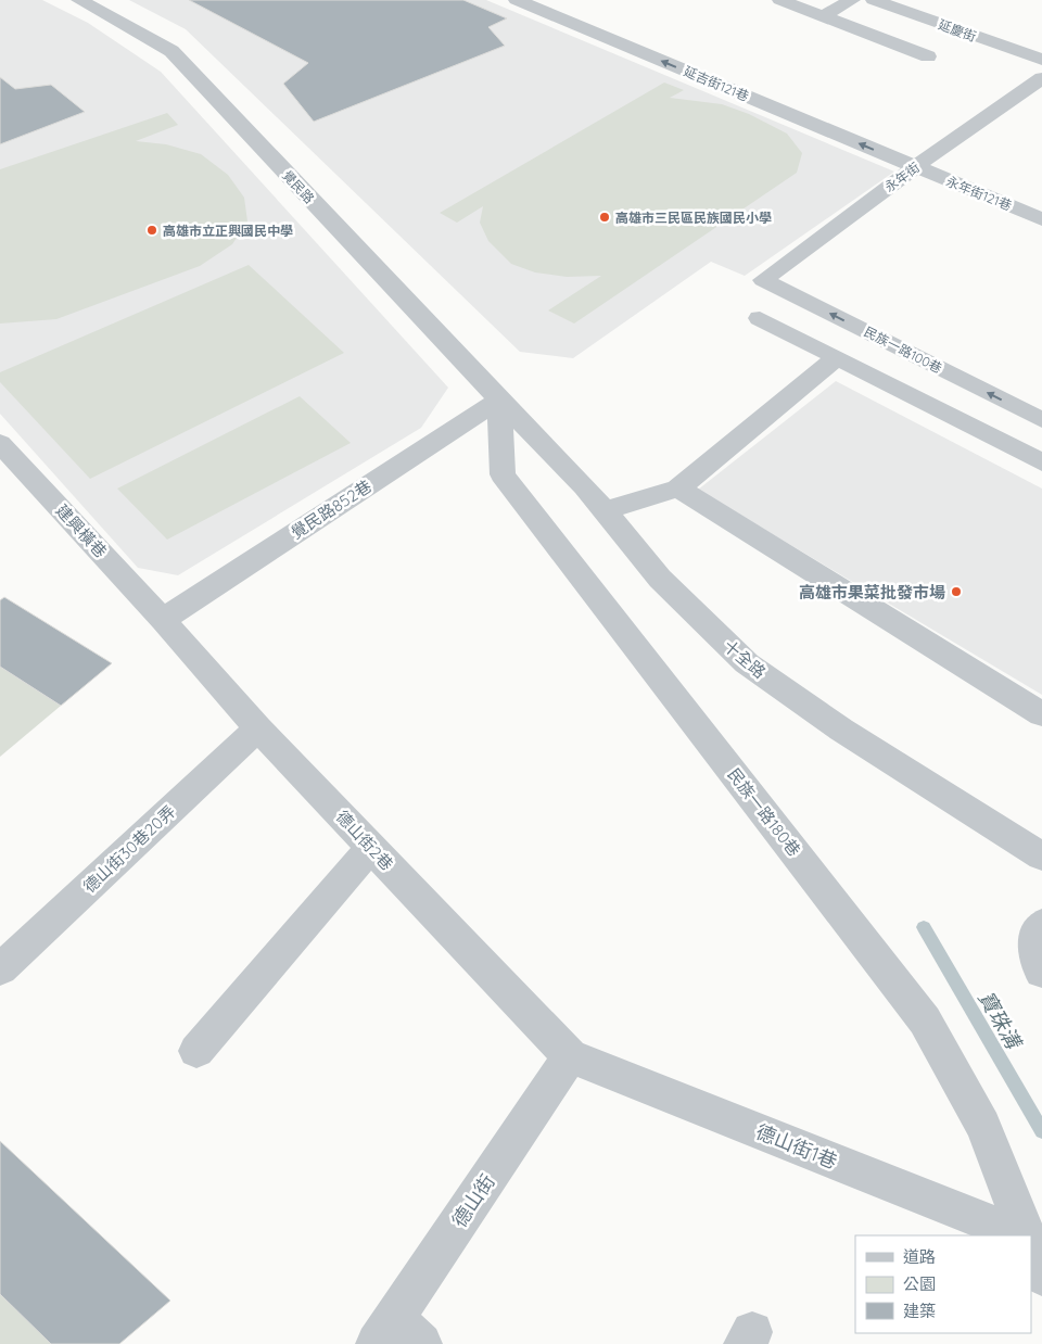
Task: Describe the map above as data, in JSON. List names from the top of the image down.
{
  "streets": {
    "street": [
      "延慶街",
      "延吉街121巷",
      "永年街",
      "覺民路",
      "永年街121巷",
      "民族一路100巷",
      "覺民路852巷",
      "建興橫巷",
      "十全路",
      "民族一路180巷",
      "德山街2巷",
      "德山街30巷20弄",
      "德山街1巷",
      "德山街"
    ]
  },
  "crossings": [
    ["延吉街121巷", "永年街"],
    ["延吉街121巷", "永年街121巷"],
    ["永年街", "永年街121巷"],
    ["永年街", "民族一路100巷"],
    ["覺民路", "覺民路852巷"],
    ["覺民路", "十全路"],
    ["覺民路", "民族一路180巷"],
    ["覺民路852巷", "建興橫巷"],
    ["覺民路852巷", "十全路"],
    ["覺民路852巷", "民族一路180巷"],
    ["覺民路852巷", "德山街2巷"],
    ["建興橫巷", "德山街2巷"],
    ["十全路", "民族一路180巷"],
    ["德山街2巷", "德山街30巷20弄"],
    ["德山街2巷", "德山街1巷"],
    ["德山街2巷", "德山街"],
    ["德山街1巷", "德山街"]
  ],
  "water": ["寶珠溝"],
  "places": ["高雄市三民區民族國民小學", "高雄市立正興國民中學", "高雄市果菜批發市場"],
  "legend": ["道路", "公園", "建築"]
}
